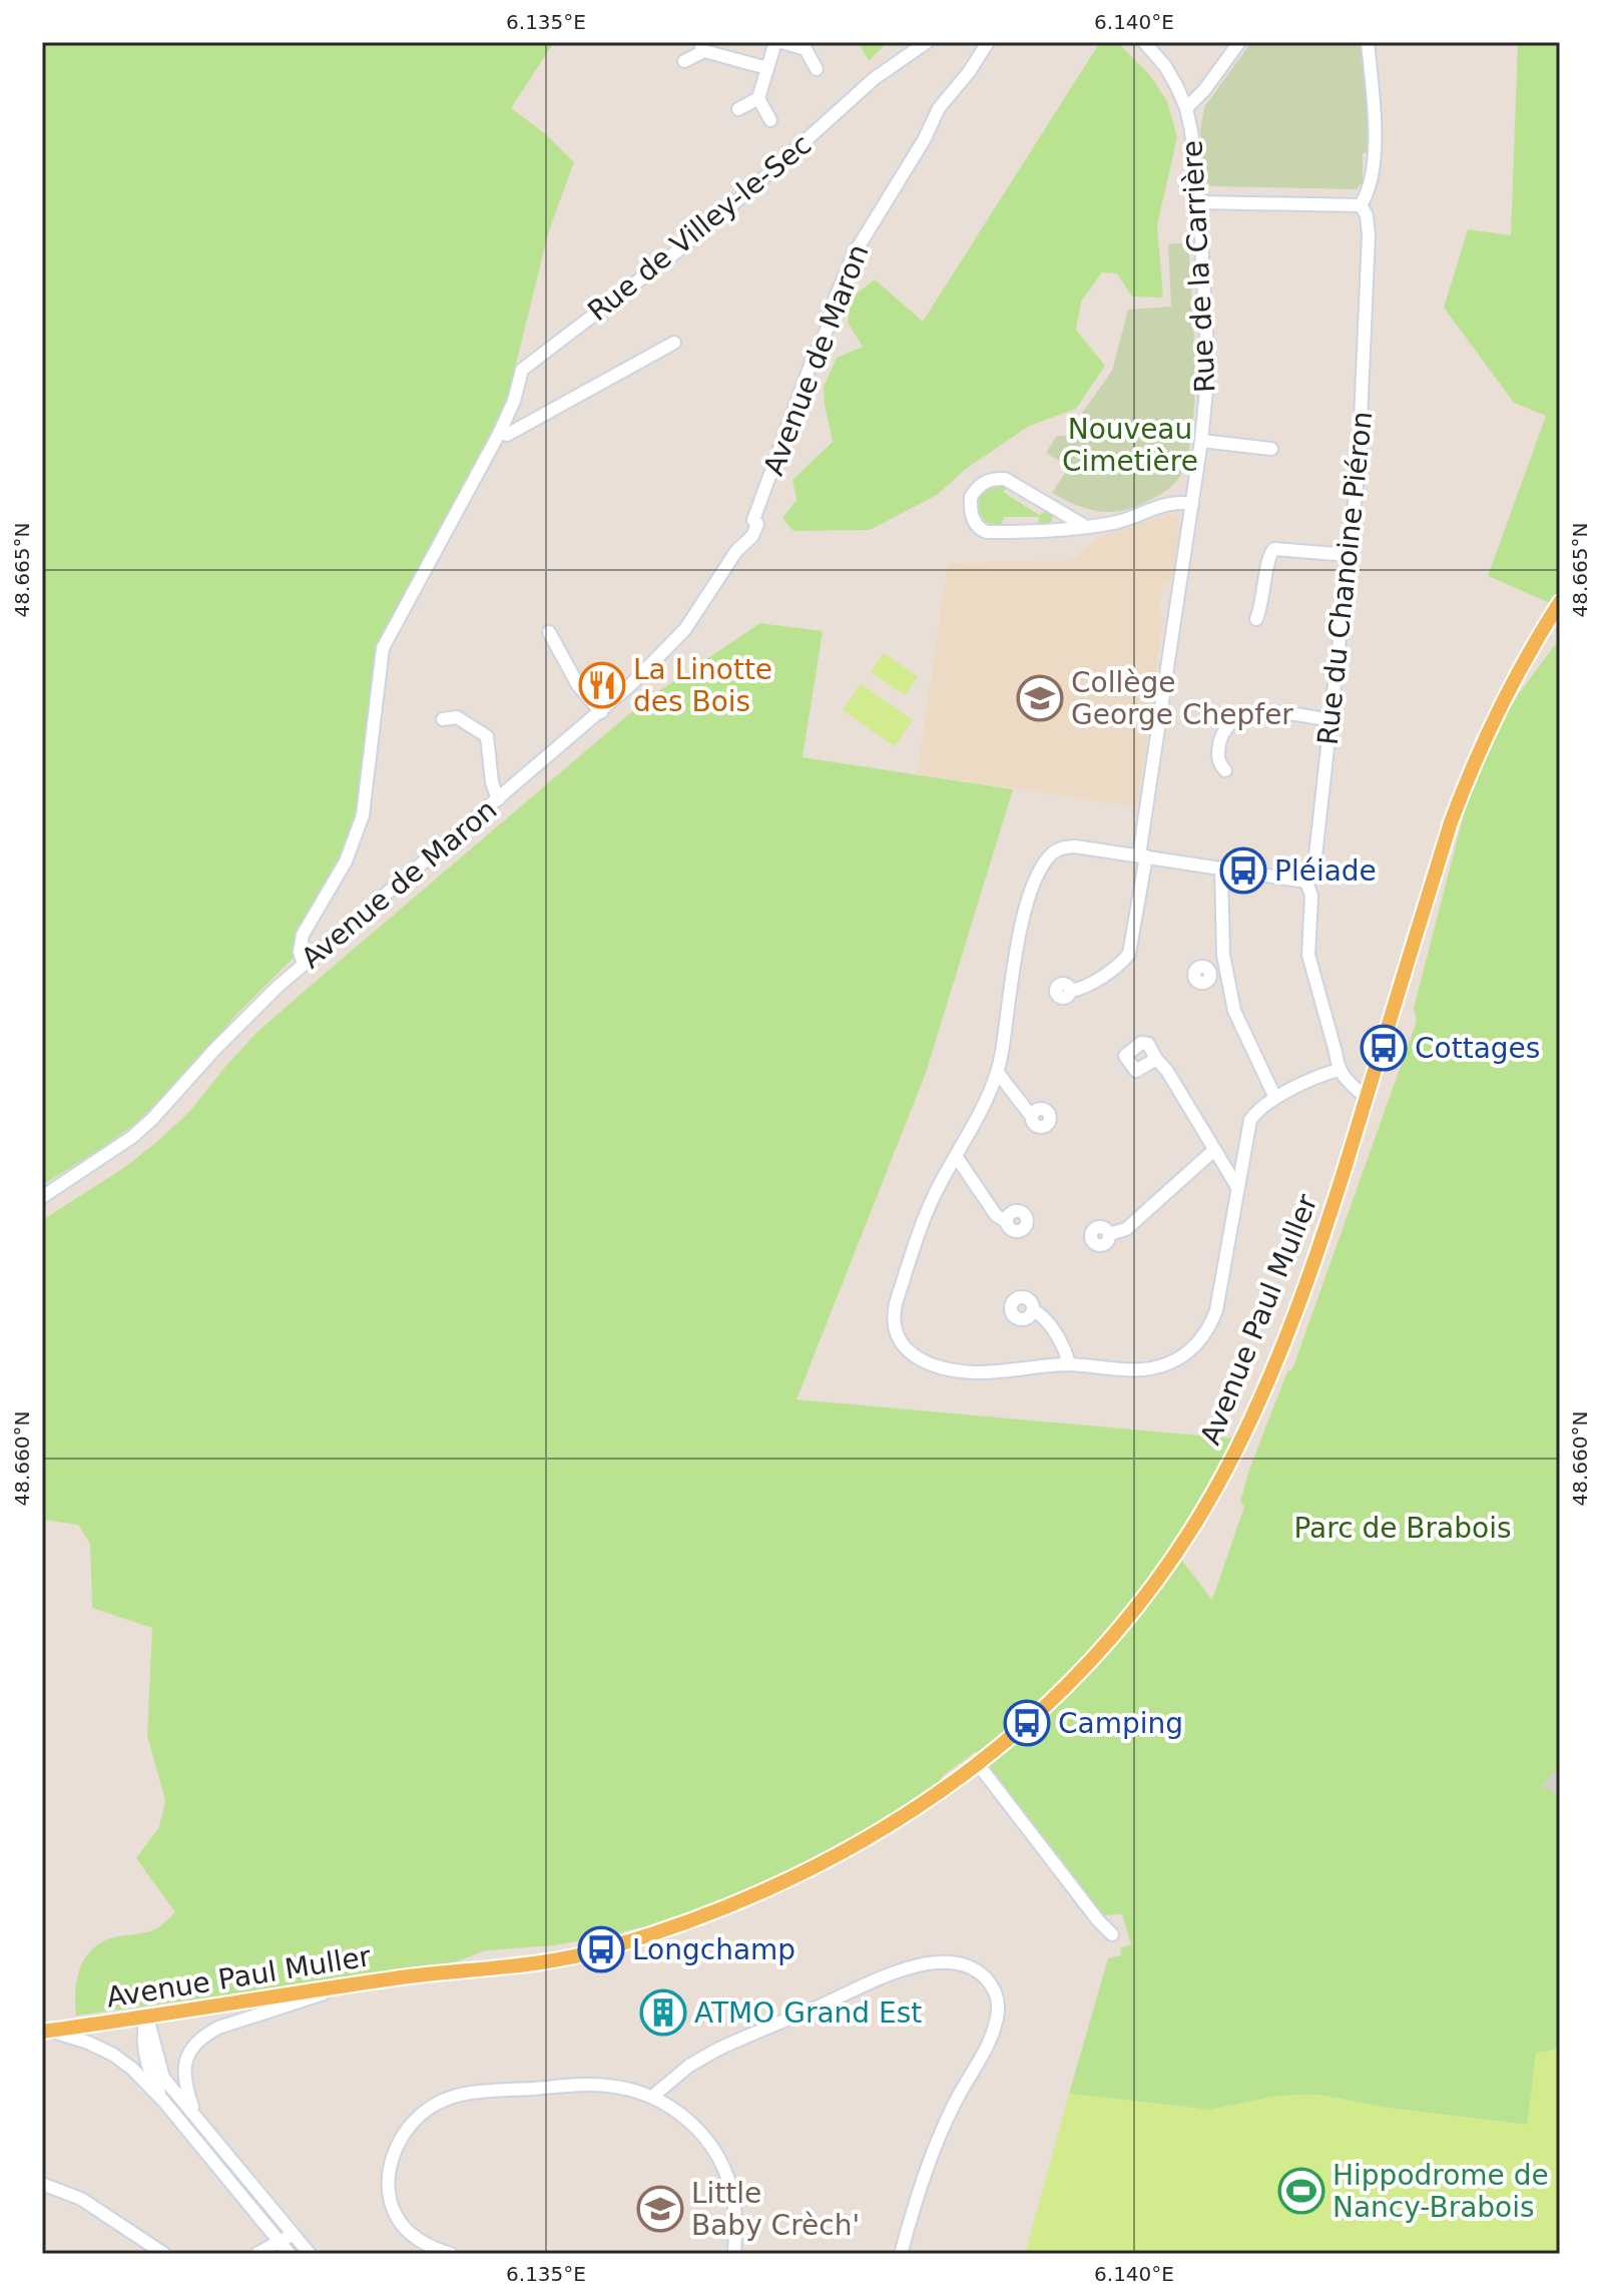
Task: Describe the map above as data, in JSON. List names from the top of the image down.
{
  "streets": {
    "main road": ["Avenue Paul Muller"],
    "street": [
      "Rue de Villey-le-Sec",
      "Rue de la Carrière",
      "Avenue de Maron",
      "Rue du Chanoine Piéron"
    ]
  },
  "crossings": [
    ["Rue de Villey-le-Sec", "Avenue de Maron"]
  ],
  "parks": ["Nouveau Cimetière", "Parc de Brabois"],
  "places": {
    "restaurant": ["La Linotte des Bois"],
    "school or university": ["Collège George Chepfer", "Little Baby Crèch'"],
    "bus stop": [
      "Pléiade",
      "Cottages",
      "Camping",
      "Longchamp"
    ],
    "building": ["ATMO Grand Est"],
    "sports": ["Hippodrome de Nancy-Brabois"]
  },
  "coordinates": [
    "6.135°E",
    "6.140°E",
    "48.665°N",
    "48.660°N"
  ]
}
